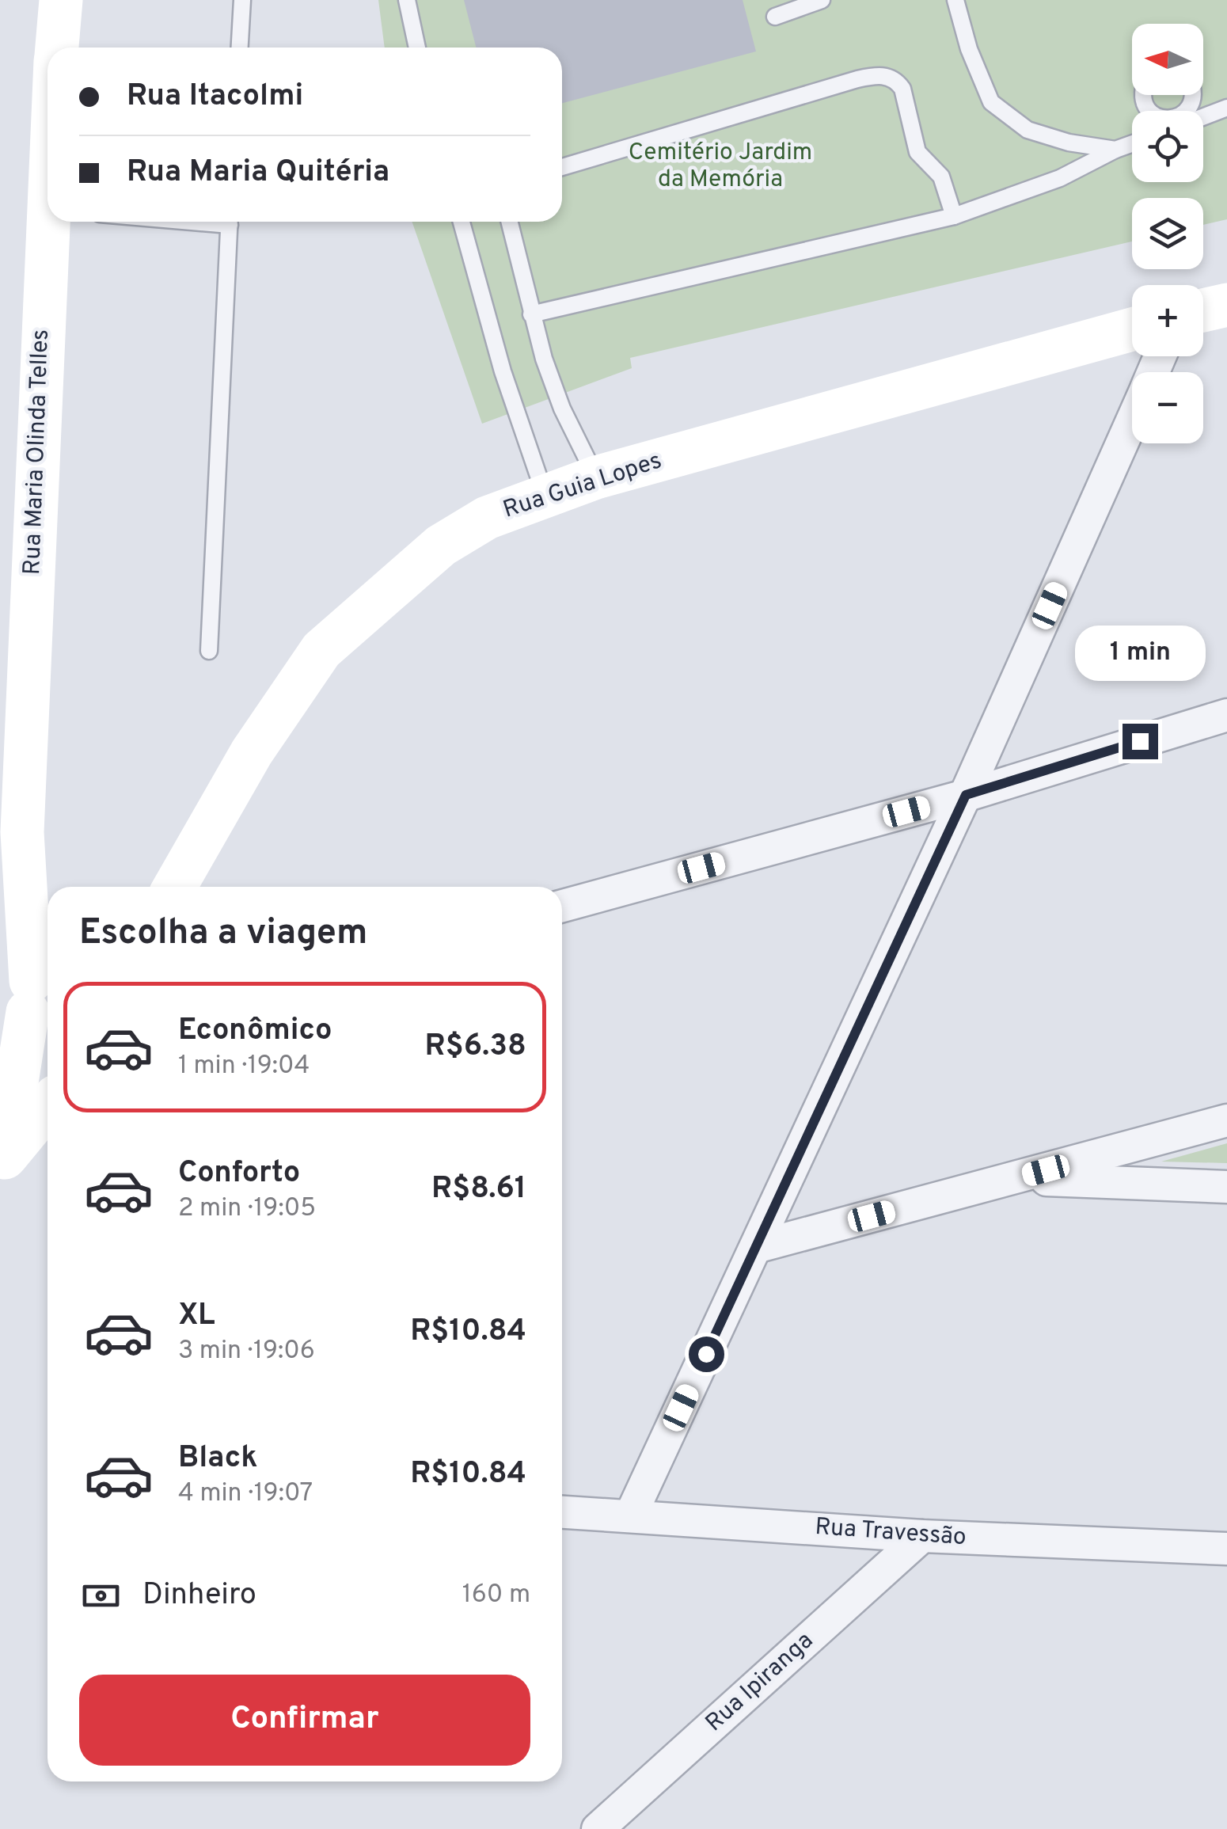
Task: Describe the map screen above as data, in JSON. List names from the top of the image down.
{
  "streets": {
    "main road": ["Rua Maria Olinda Telles", "Rua Guia Lopes"],
    "street": ["Rua Travessão", "Rua Ipiranga"]
  },
  "crossings": [
    ["Rua Travessão", "Rua Ipiranga"]
  ],
  "parks": ["Cemitério Jardim da Memória"],
  "north": "left",
  "page": {
    "map_buttons": ["+", "−"],
    "banner": ["Rua Itacolmi", "Rua Maria Quitéria"],
    "bubble": "1 min",
    "heading": "Escolha a viagem",
    "list": [
      {
        "name": "Econômico",
        "note": "1 min · 19:04",
        "value": "R$6.38"
      },
      {
        "name": "Conforto",
        "note": "2 min · 19:05",
        "value": "R$8.61"
      },
      {
        "name": "XL",
        "note": "3 min · 19:06",
        "value": "R$10.84"
      },
      {
        "name": "Black",
        "note": "4 min · 19:07",
        "value": "R$10.84"
      }
    ],
    "pay": ["Dinheiro", "160 m"],
    "buttons": "Confirmar"
  }
}
